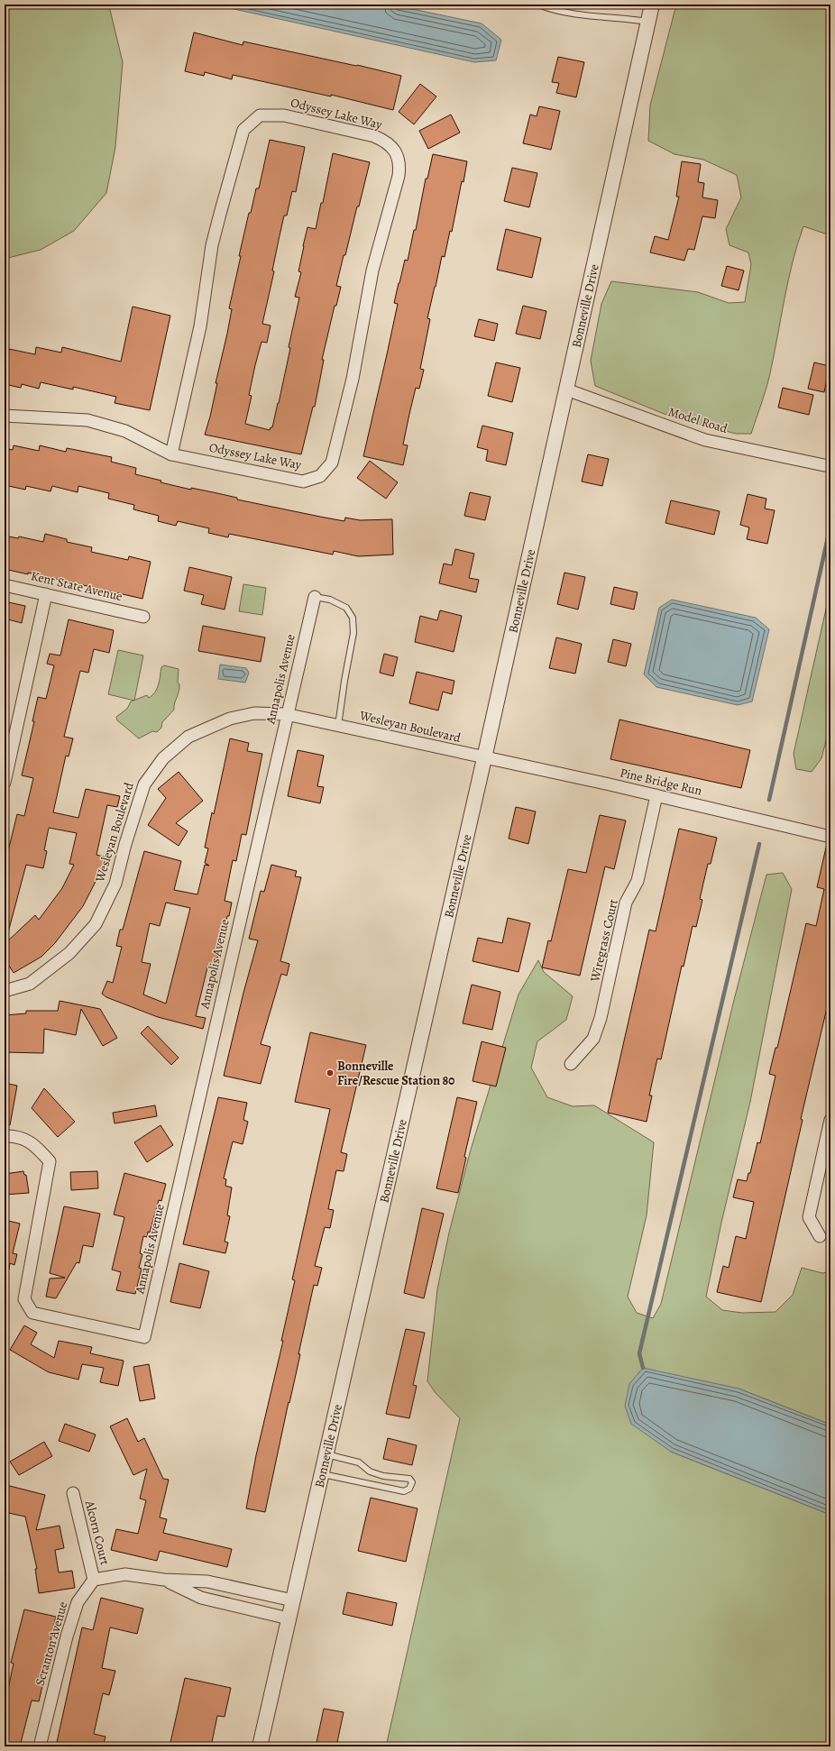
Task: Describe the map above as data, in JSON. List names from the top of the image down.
{
  "streets": {
    "street": [
      "Odyssey Lake Way",
      "Bonneville Drive",
      "Model Road",
      "Kent State Avenue",
      "Annapolis Avenue",
      "Wesleyan Boulevard",
      "Pine Bridge Run",
      "Wiregrass Court",
      "Alcorn Court",
      "Scranton Avenue"
    ]
  },
  "crossings": [
    ["Bonneville Drive", "Model Road"],
    ["Bonneville Drive", "Wesleyan Boulevard"],
    ["Bonneville Drive", "Pine Bridge Run"],
    ["Annapolis Avenue", "Wesleyan Boulevard"],
    ["Wesleyan Boulevard", "Pine Bridge Run"],
    ["Pine Bridge Run", "Wiregrass Court"],
    ["Alcorn Court", "Scranton Avenue"]
  ],
  "places": ["Bonneville Fire/Rescue Station 80"]
}
